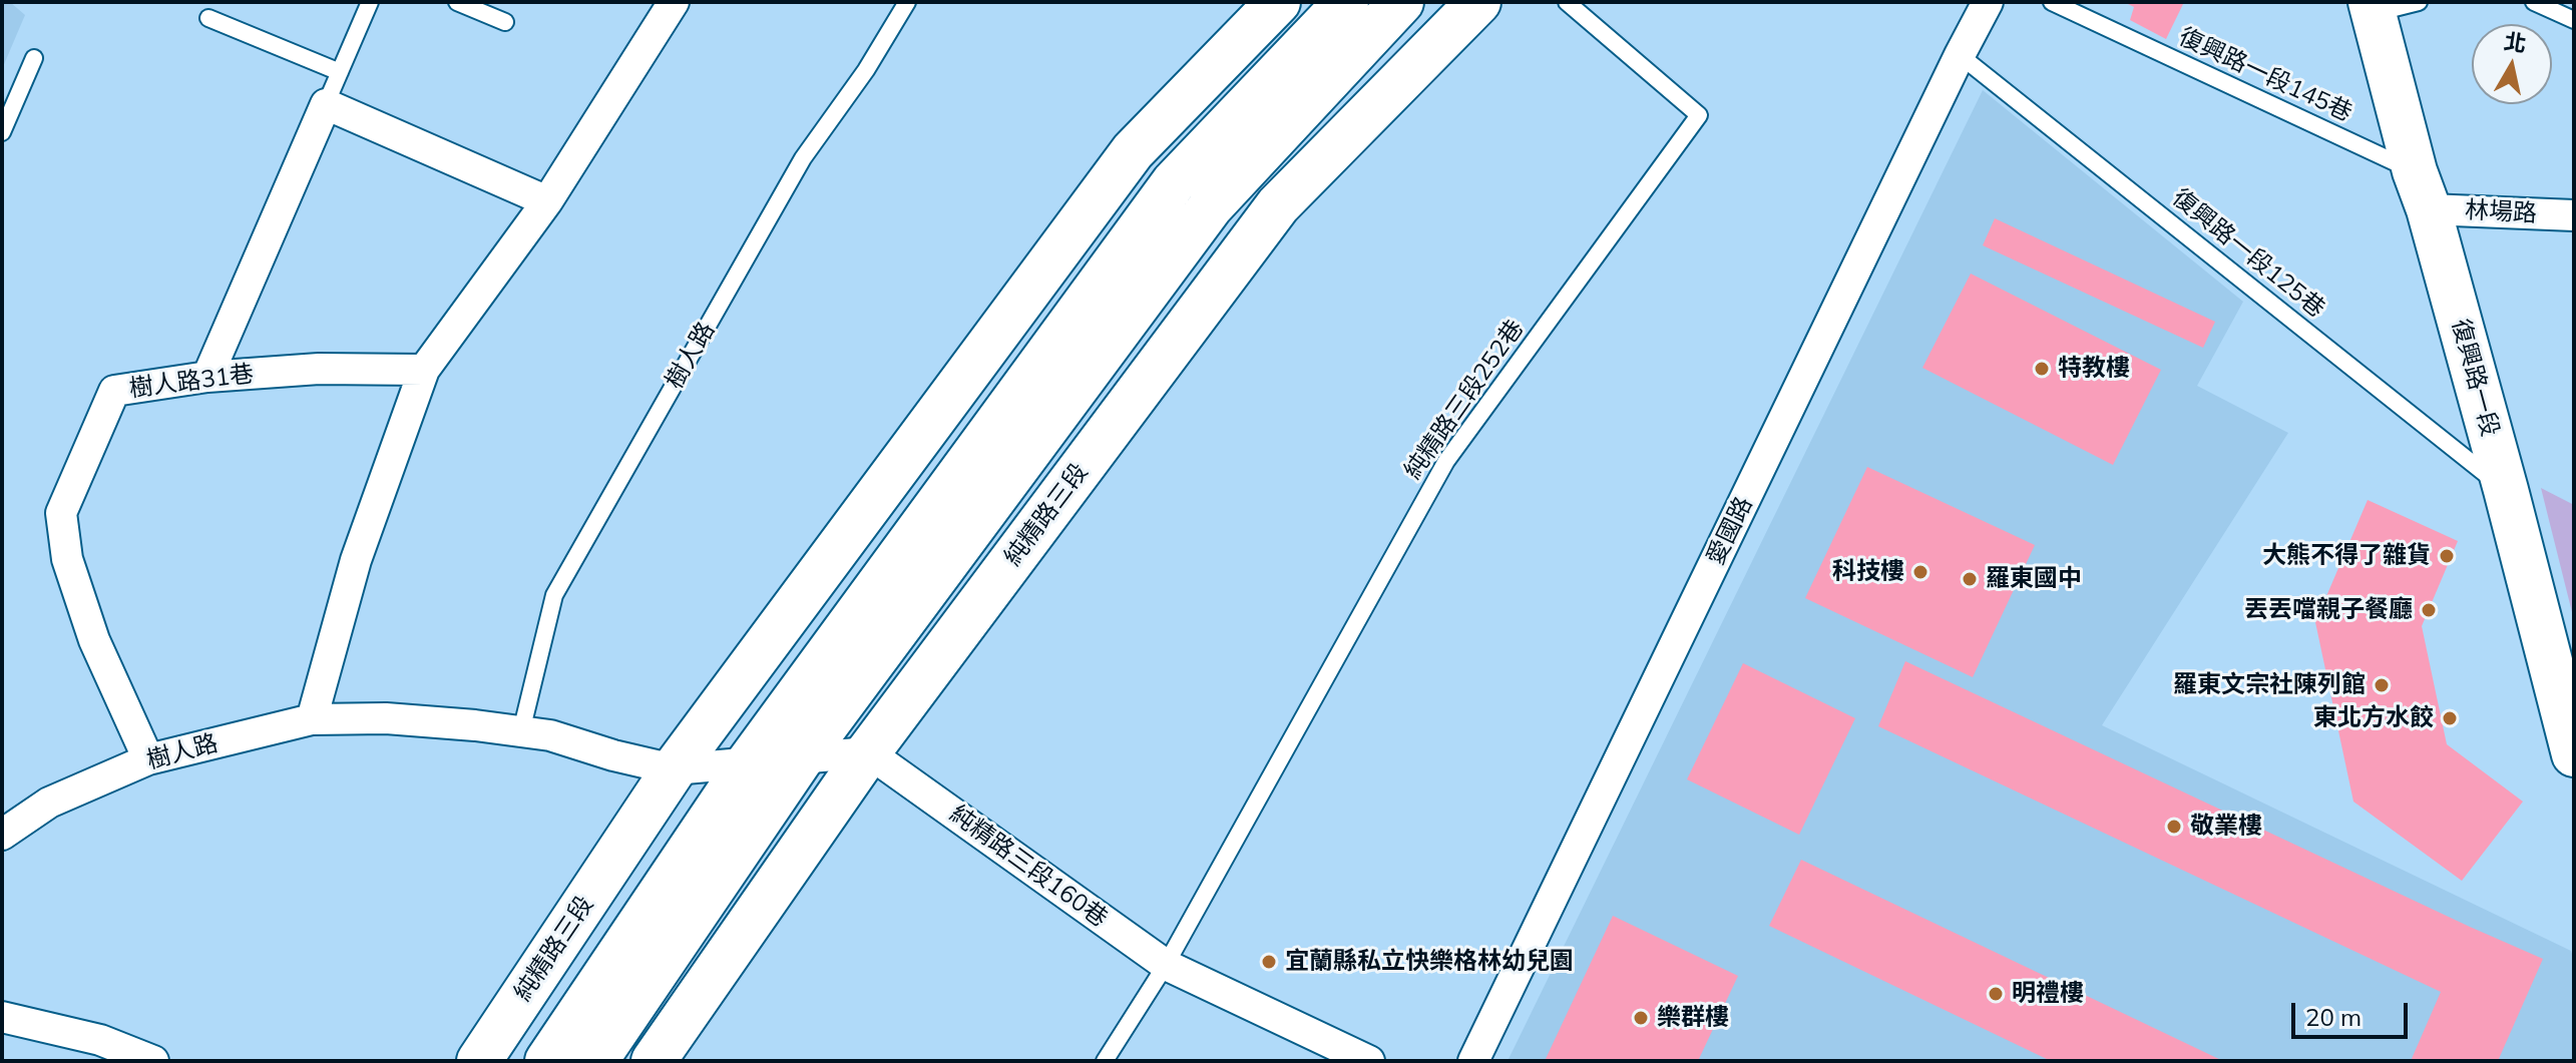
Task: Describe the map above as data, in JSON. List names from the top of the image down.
{
  "streets": {
    "main road": ["復興路一段", "純精路三段"],
    "street": [
      "林場路",
      "樹人路",
      "樹人路31巷",
      "愛國路",
      "純精路三段160巷"
    ],
    "lane": ["復興路一段145巷", "復興路一段125巷", "純精路三段252巷"]
  },
  "crossings": [
    ["復興路一段145巷", "林場路"],
    ["復興路一段145巷", "復興路一段"],
    ["林場路", "復興路一段"],
    ["復興路一段125巷", "復興路一段"],
    ["復興路一段125巷", "愛國路"],
    ["樹人路", "樹人路31巷"],
    ["樹人路", "純精路三段"],
    ["純精路三段252巷", "純精路三段160巷"],
    ["純精路三段", "純精路三段160巷"]
  ],
  "places": [
    "特教樓",
    "大熊不得了雜貨",
    "科技樓",
    "羅東國中",
    "丟丟噹親子餐廳",
    "羅東文宗社陳列館",
    "東北方水餃",
    "敬業樓",
    "宜蘭縣私立快樂格林幼兒園",
    "明禮樓",
    "樂群樓"
  ],
  "scale_bar": "20 m",
  "north": "top"
}
